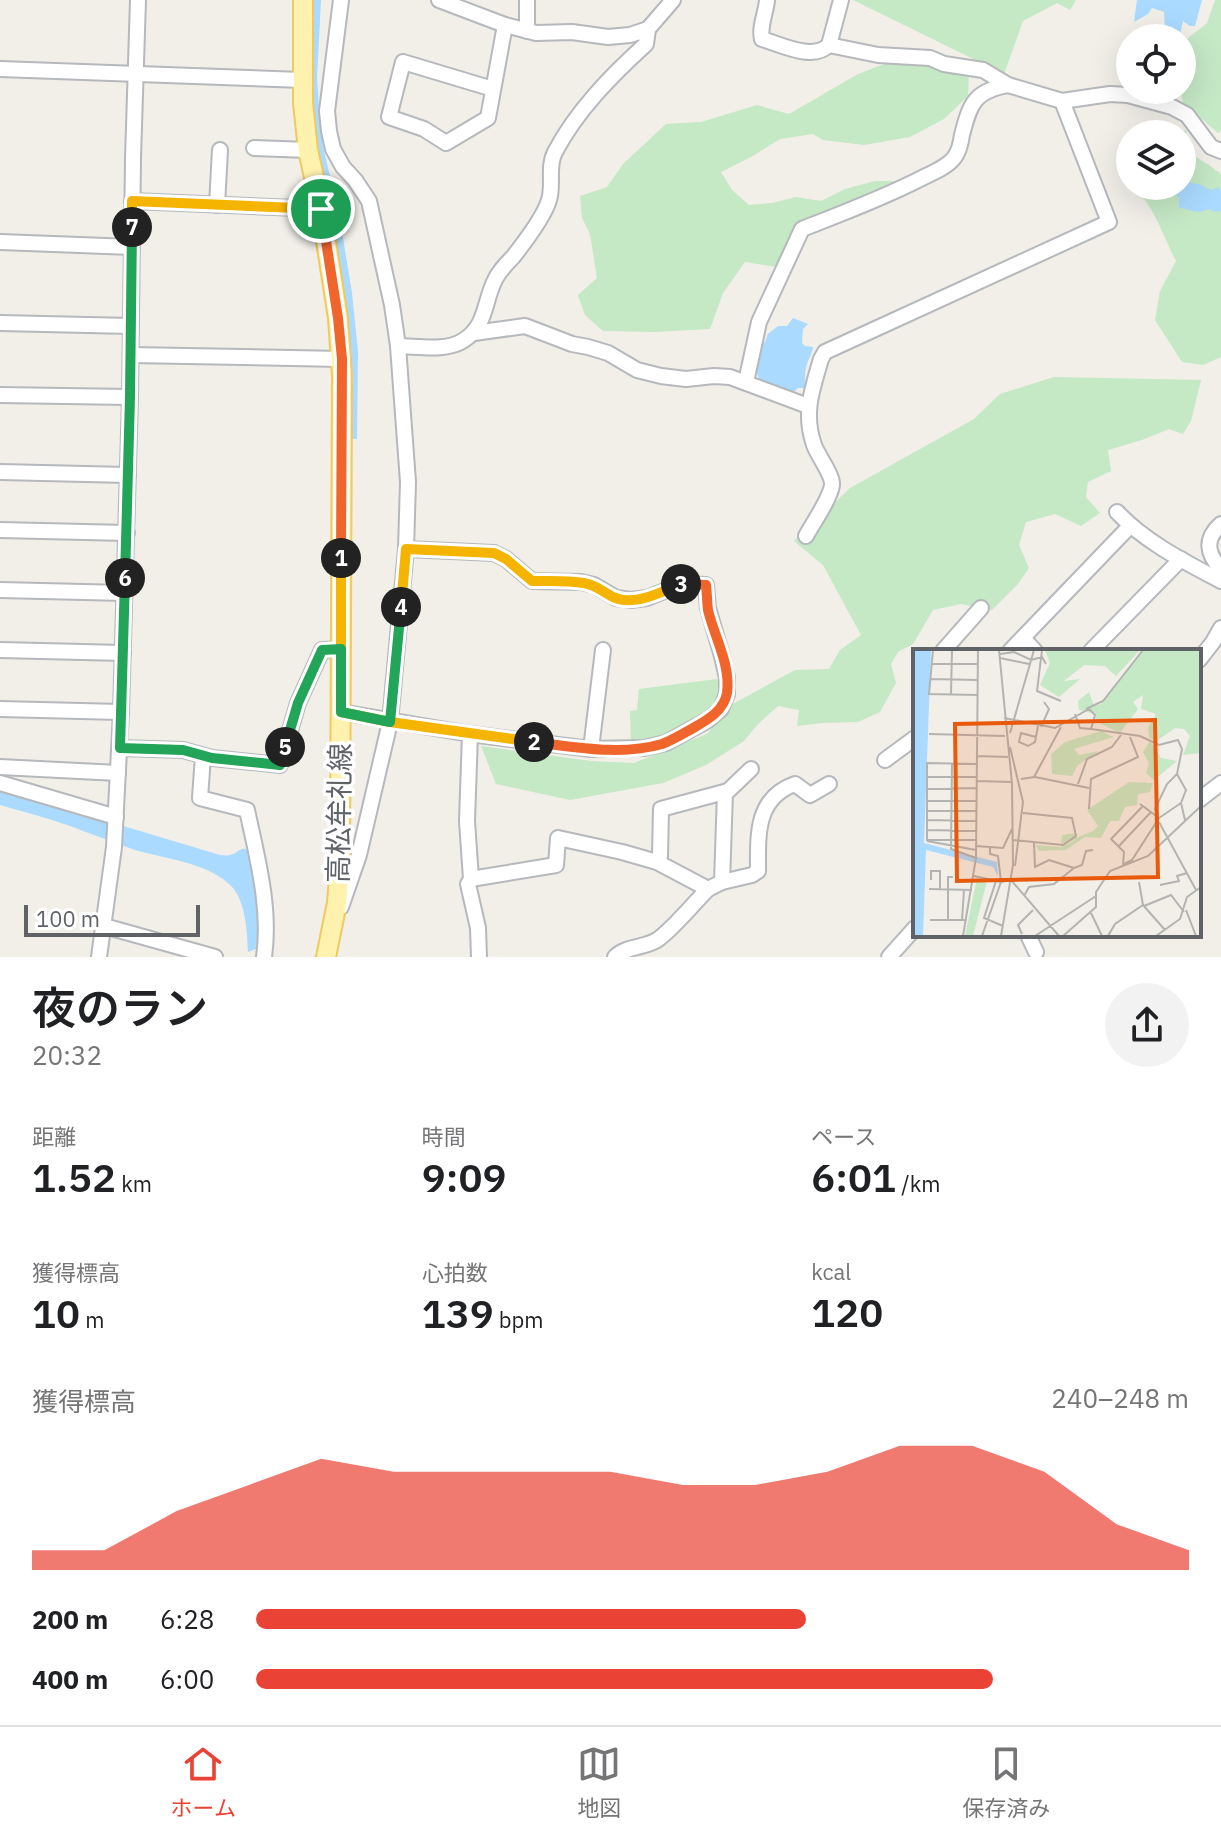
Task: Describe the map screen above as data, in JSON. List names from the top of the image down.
{
  "streets": {
    "main road": ["高松牟礼線"]
  },
  "scale_bar": "100 m",
  "page": {
    "pins": [
      "7",
      "1",
      "6",
      "3",
      "4",
      "2",
      "5"
    ],
    "scale": "100 m",
    "heading": ["夜のラン", "20:32"],
    "stats": [
      ["距離", "1.52 km"],
      ["時間", "9:09"],
      ["ペース", "6:01 /km"],
      ["獲得標高", "10 m"],
      ["心拍数", "139 bpm"],
      ["kcal", "120"]
    ],
    "chart": ["獲得標高", "240–248 m"],
    "list": [
      {
        "name": "200 m",
        "note": "6:28"
      },
      {
        "name": "400 m",
        "note": "6:00"
      }
    ],
    "tabs": ["ホーム", "地図", "保存済み"]
  }
}
